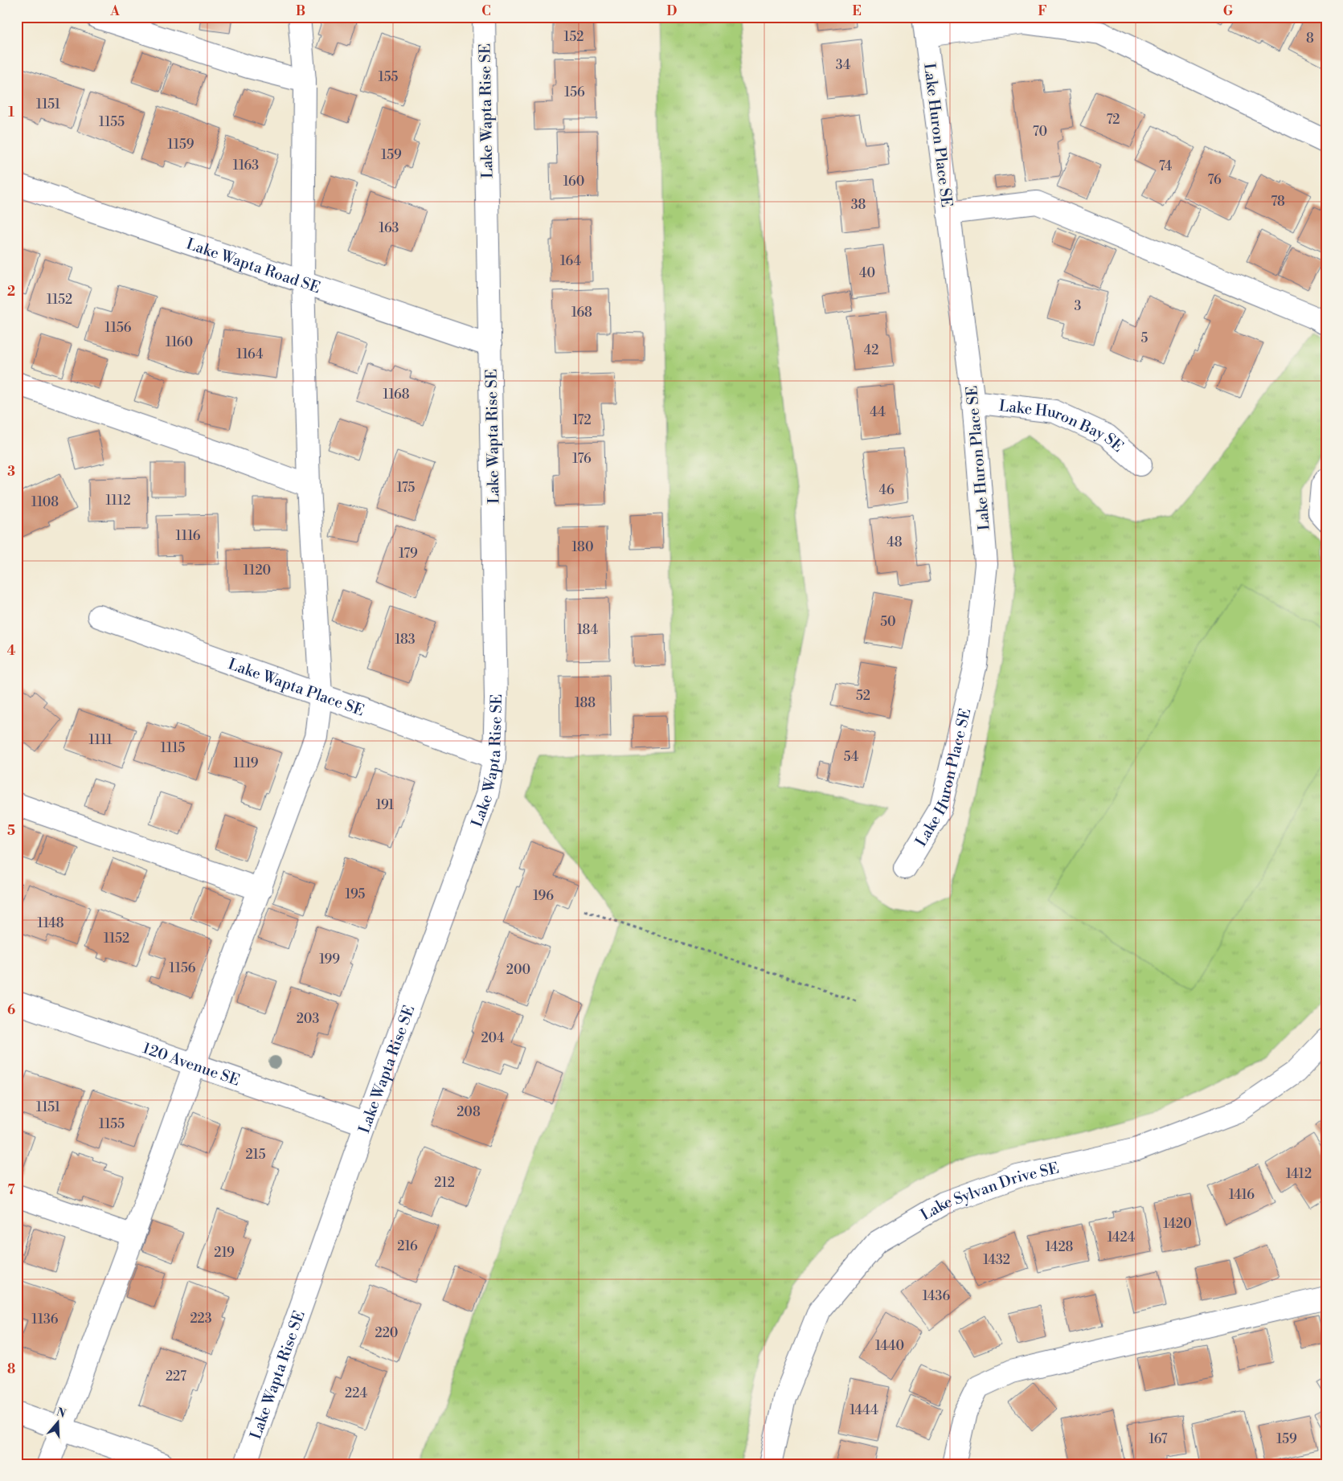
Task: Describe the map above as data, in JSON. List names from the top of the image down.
{
  "streets": {
    "street": [
      "Lake Wapta Rise SE",
      "Lake Huron Place SE",
      "Lake Wapta Road SE",
      "Lake Huron Bay SE",
      "Lake Wapta Place SE",
      "120 Avenue SE",
      "Lake Sylvan Drive SE"
    ]
  },
  "crossings": [
    ["Lake Wapta Rise SE", "Lake Wapta Road SE"],
    ["Lake Wapta Rise SE", "Lake Wapta Place SE"],
    ["Lake Wapta Rise SE", "120 Avenue SE"],
    ["Lake Huron Place SE", "Lake Huron Bay SE"]
  ],
  "house_numbers": [
    "152",
    "8",
    "34",
    "155",
    "156",
    "1151",
    "72",
    "1155",
    "70",
    "1159",
    "159",
    "1163",
    "74",
    "76",
    "160",
    "78",
    "38",
    "163",
    "164",
    "40",
    "1152",
    "3",
    "168",
    "1156",
    "5",
    "1160",
    "42",
    "1164",
    "1168",
    "44",
    "172",
    "176",
    "175",
    "46",
    "1112",
    "1108",
    "1116",
    "48",
    "180",
    "179",
    "1120",
    "50",
    "184",
    "183",
    "52",
    "188",
    "1111",
    "1115",
    "54",
    "1119",
    "191",
    "195",
    "196",
    "1148",
    "1152",
    "199",
    "1156",
    "200",
    "203",
    "204",
    "1151",
    "208",
    "1155",
    "215",
    "1412",
    "212",
    "1416",
    "1420",
    "1424",
    "216",
    "1428",
    "219",
    "1432",
    "1436",
    "223",
    "1136",
    "220",
    "1440",
    "227",
    "224",
    "1444",
    "167",
    "159"
  ],
  "north": "top",
  "grid": {
    "columns": [
      "A",
      "B",
      "C",
      "D",
      "E",
      "F",
      "G"
    ],
    "rows": [
      "1",
      "2",
      "3",
      "4",
      "5",
      "6",
      "7",
      "8"
    ]
  }
}
